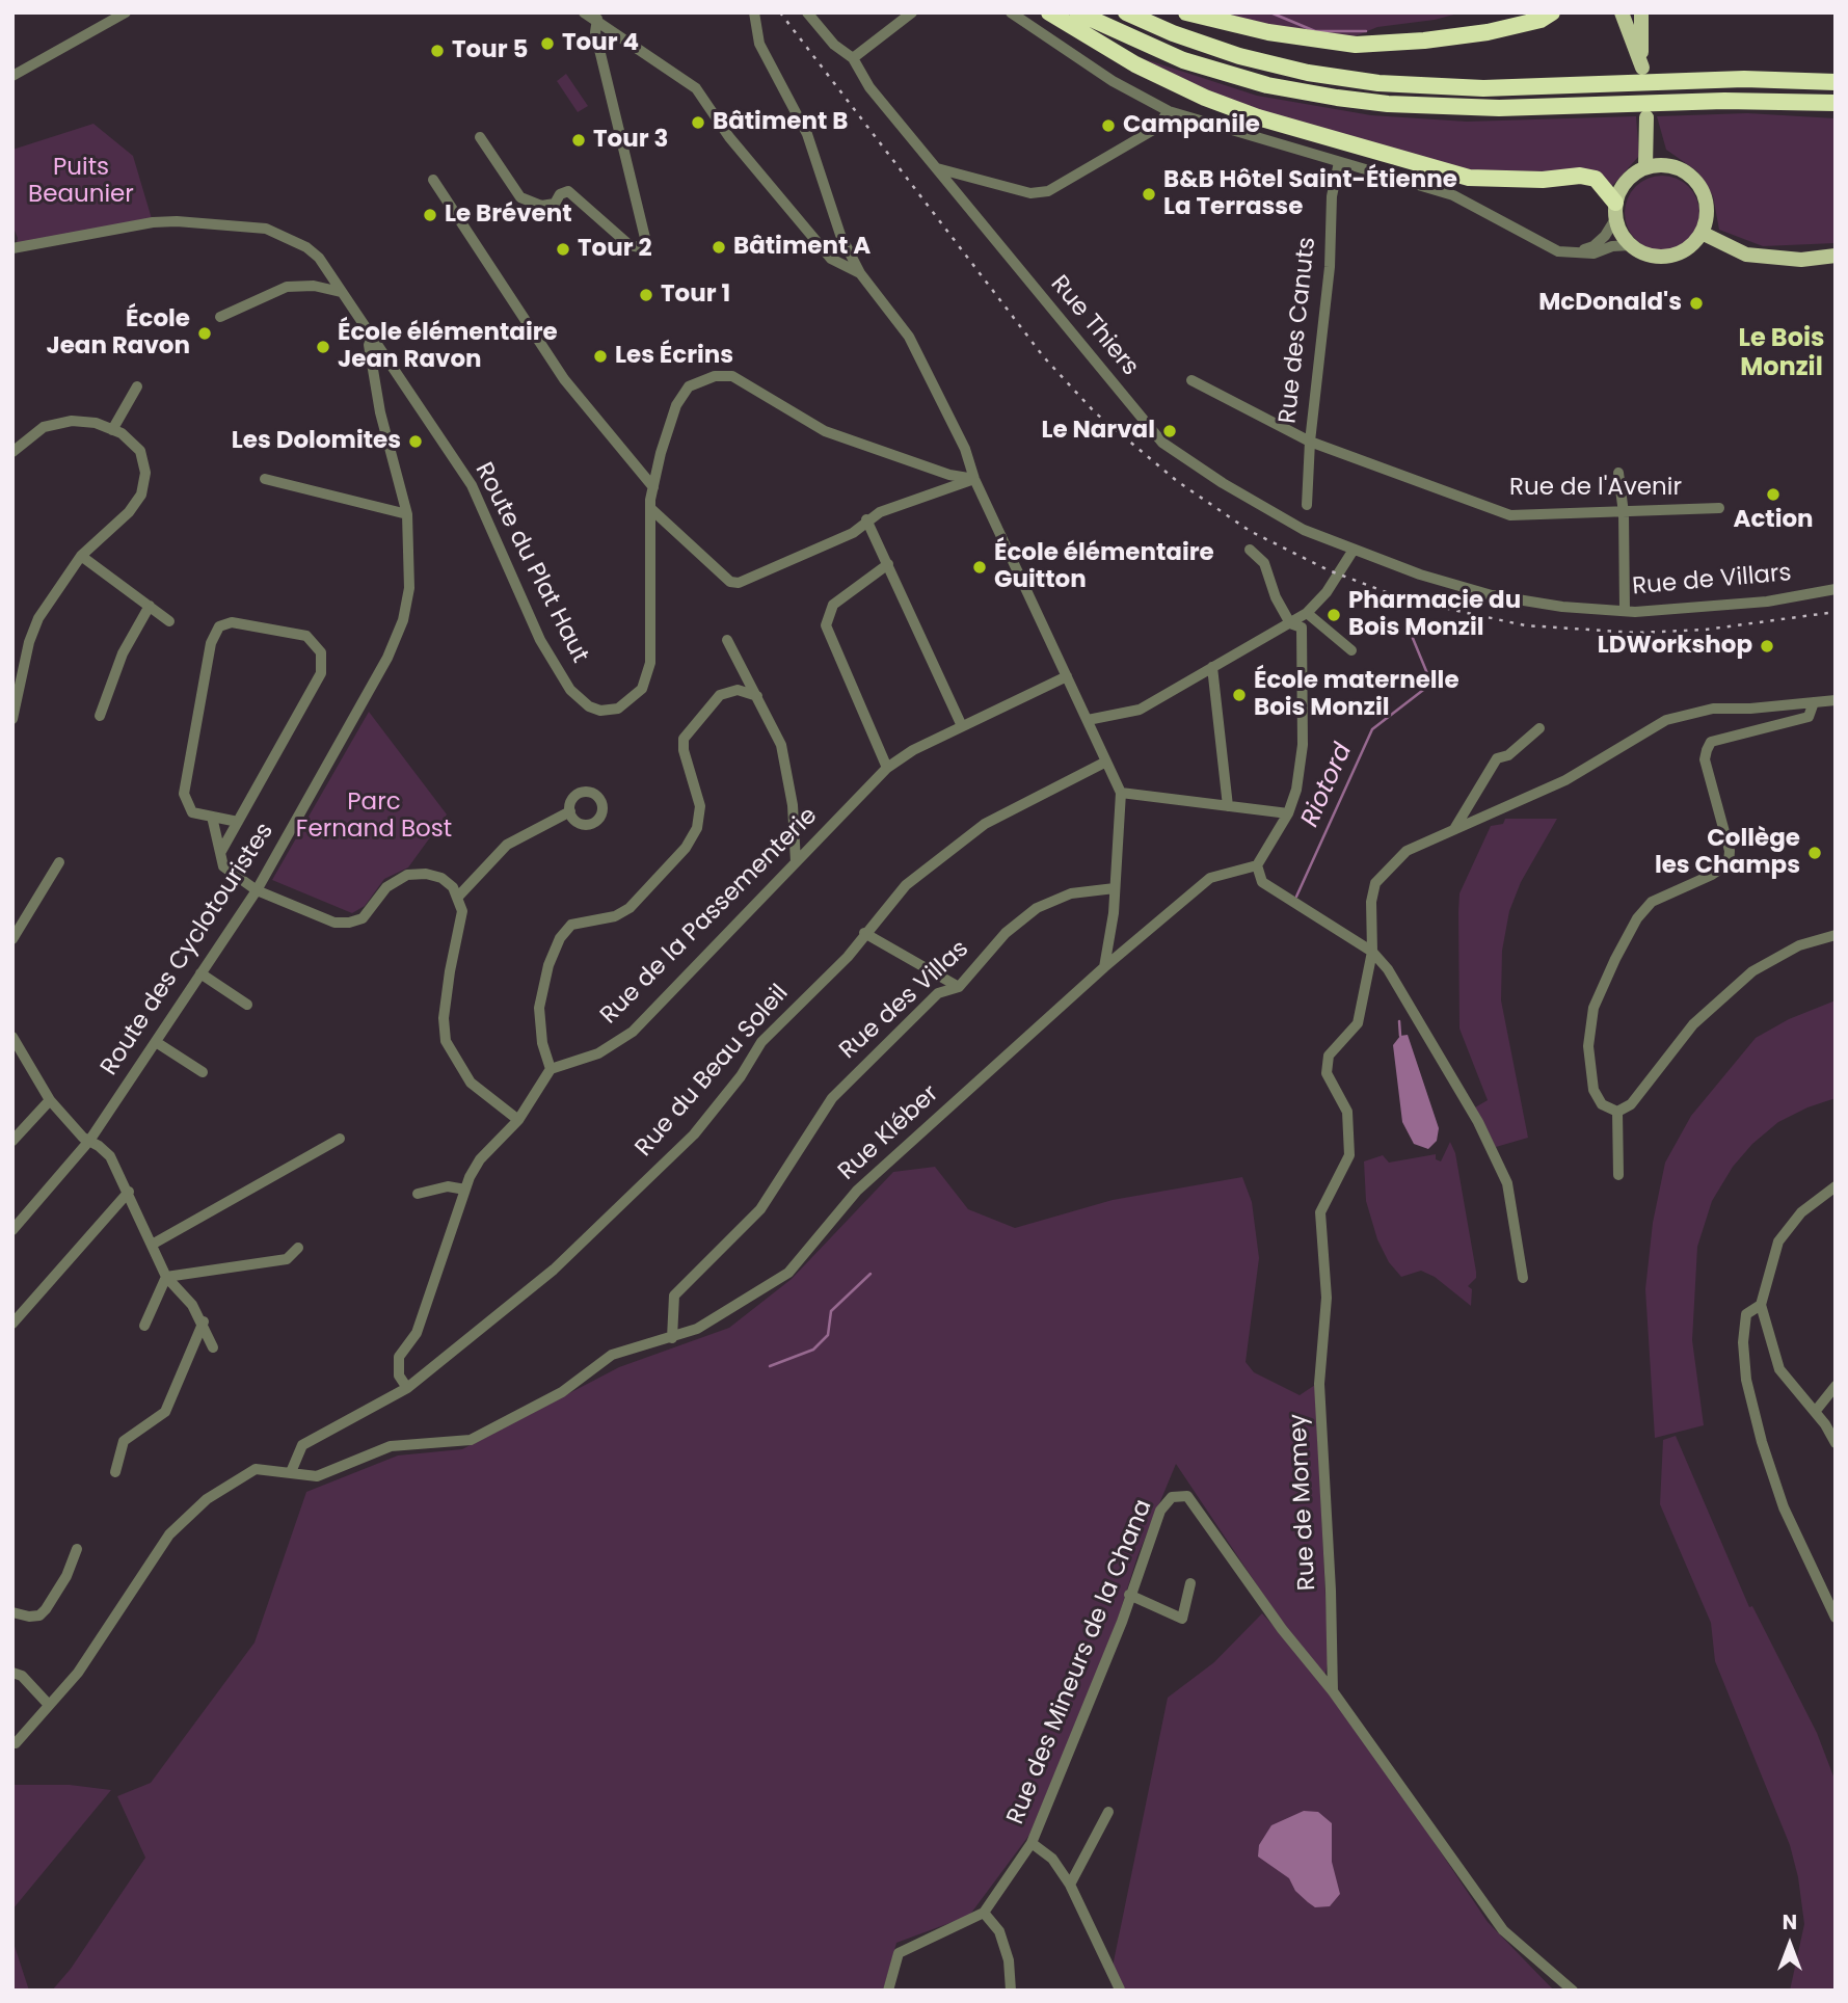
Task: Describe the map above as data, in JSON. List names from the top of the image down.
{
  "streets": {
    "street": [
      "Rue Thiers",
      "Rue des Canuts",
      "Rue de l'Avenir",
      "Route du Plat Haut",
      "Rue de Villars",
      "Rue de la Passementerie",
      "Route des Cyclotouristes",
      "Rue des Villas",
      "Rue du Beau Soleil",
      "Rue Kléber",
      "Rue de Momey",
      "Rue des Mineurs de la Chana"
    ]
  },
  "crossings": [
    ["Rue Thiers", "Rue de Villars"],
    ["Rue des Canuts", "Rue de l'Avenir"],
    ["Route du Plat Haut", "Route des Cyclotouristes"],
    ["Rue des Villas", "Rue Kléber"],
    ["Rue du Beau Soleil", "Rue Kléber"],
    ["Rue de Momey", "Rue des Mineurs de la Chana"]
  ],
  "districts": ["Le Bois Monzil"],
  "water": ["Riotord"],
  "parks": ["Puits Beaunier", "Parc Fernand Bost"],
  "places": [
    "Tour 4",
    "Tour 5",
    "Bâtiment B",
    "Campanile",
    "Tour 3",
    "B&B Hôtel Saint-Étienne La Terrasse",
    "Le Brévent",
    "Bâtiment A",
    "Tour 2",
    "Tour 1",
    "McDonald's",
    "École Jean Ravon",
    "École élémentaire Jean Ravon",
    "Les Écrins",
    "Le Narval",
    "Les Dolomites",
    "Action",
    "École élémentaire Guitton",
    "Pharmacie du Bois Monzil",
    "LDWorkshop",
    "École maternelle Bois Monzil",
    "Collège les Champs"
  ],
  "north": "top"
}
